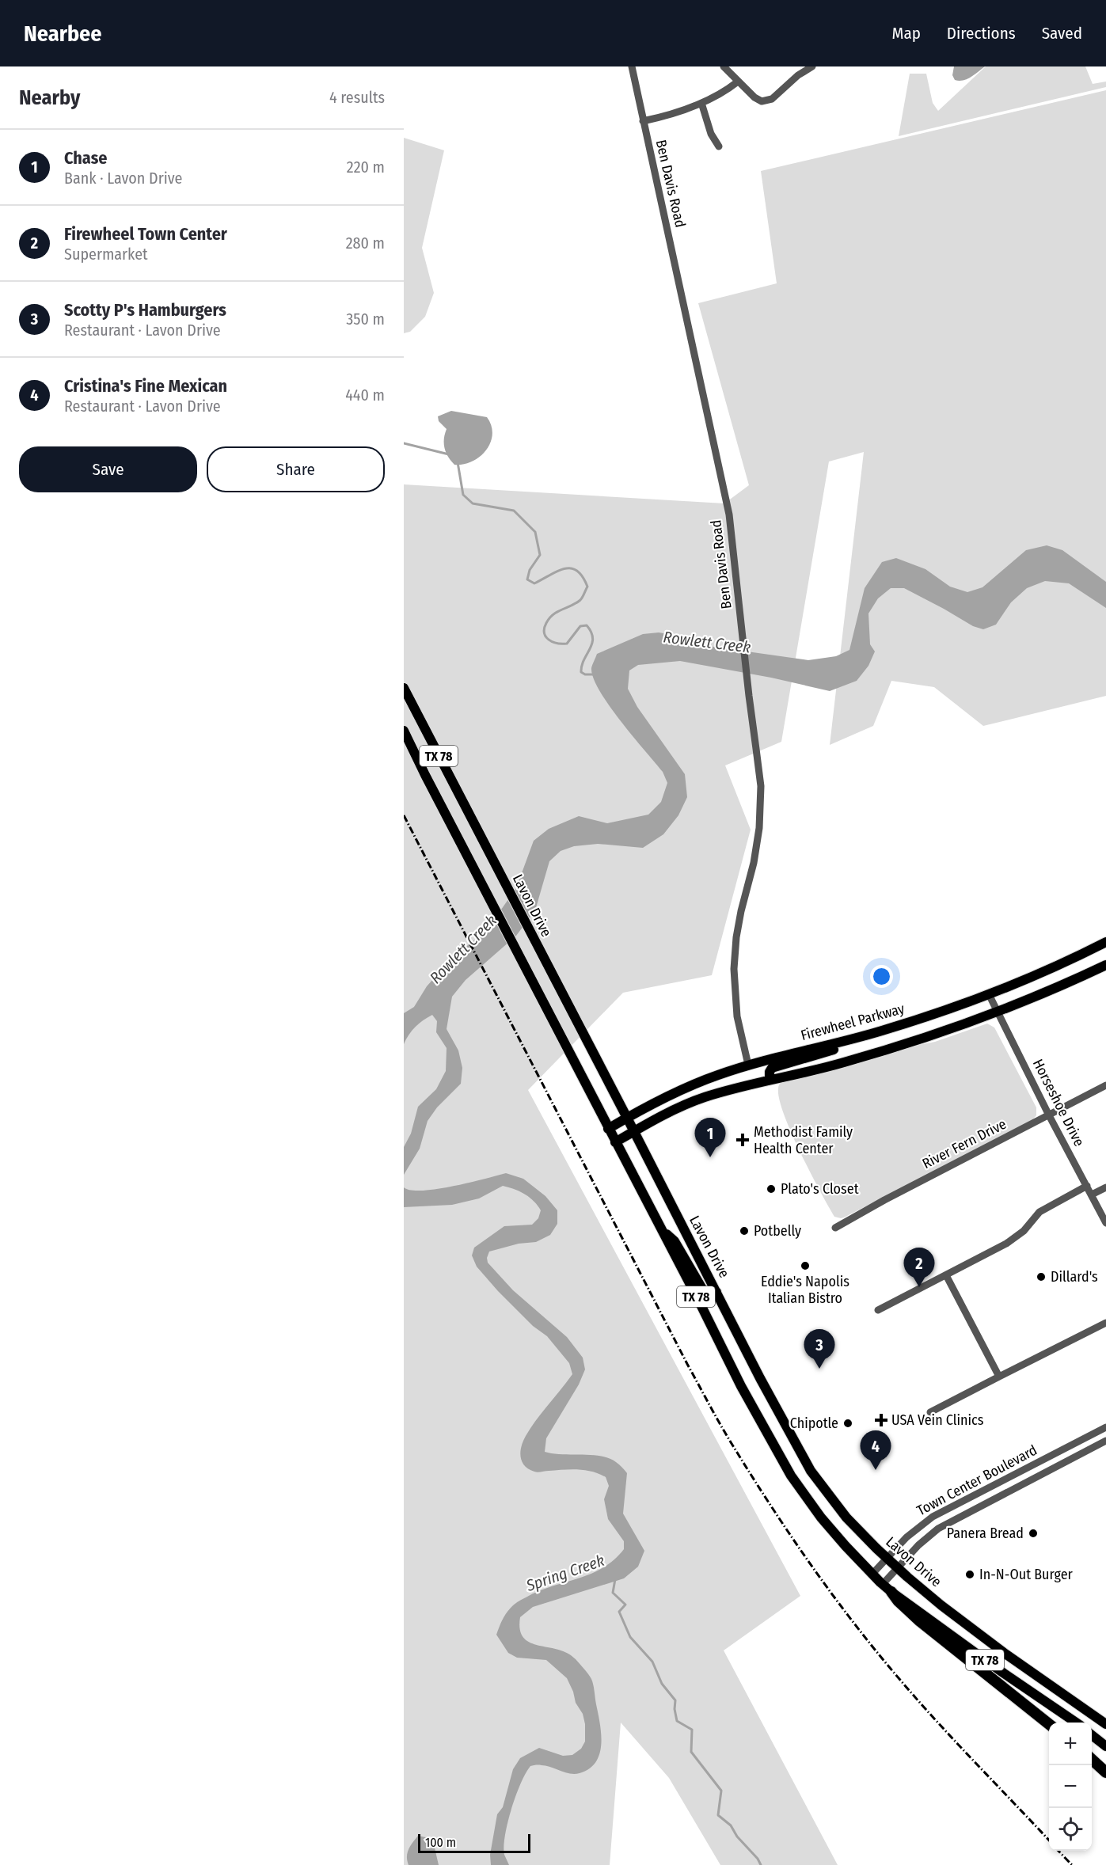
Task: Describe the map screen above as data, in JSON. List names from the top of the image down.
{
  "streets": {
    "main road": ["TX 78", "Lavon Drive", "Firewheel Parkway"],
    "street": [
      "Ben Davis Road",
      "Horseshoe Drive",
      "River Fern Drive",
      "Town Center Boulevard"
    ]
  },
  "crossings": [
    ["Ben Davis Road", "Firewheel Parkway"],
    ["TX 78", "Firewheel Parkway"],
    ["TX 78", "Town Center Boulevard"],
    ["Lavon Drive", "Firewheel Parkway"],
    ["Lavon Drive", "Town Center Boulevard"],
    ["Firewheel Parkway", "Horseshoe Drive"],
    ["Horseshoe Drive", "River Fern Drive"]
  ],
  "water": ["Rowlett Creek", "Spring Creek"],
  "places": {
    "health": ["Methodist Family Health Center", "USA Vein Clinics"],
    "other": [
      "Plato's Closet",
      "Potbelly",
      "Eddie's Napolis Italian Bistro",
      "Dillard's",
      "Chipotle",
      "Panera Bread",
      "In-N-Out Burger"
    ]
  },
  "scale_bar": "100 m",
  "page": {
    "header": "Nearbee",
    "nav": ["Map", "Directions", "Saved"],
    "heading": ["Nearby", "4 results"],
    "list": [
      {
        "mark": "1",
        "name": "Chase",
        "note": "Bank · Lavon Drive",
        "value": "220 m"
      },
      {
        "mark": "2",
        "name": "Firewheel Town Center",
        "note": "Supermarket",
        "value": "280 m"
      },
      {
        "mark": "3",
        "name": "Scotty P's Hamburgers",
        "note": "Restaurant · Lavon Drive",
        "value": "350 m"
      },
      {
        "mark": "4",
        "name": "Cristina's Fine Mexican",
        "note": "Restaurant · Lavon Drive",
        "value": "440 m"
      }
    ],
    "buttons": ["Save", "Share"],
    "pins": [
      "1",
      "2",
      "3",
      "4"
    ],
    "map_buttons": ["+", "−"],
    "scale": "100 m"
  }
}
